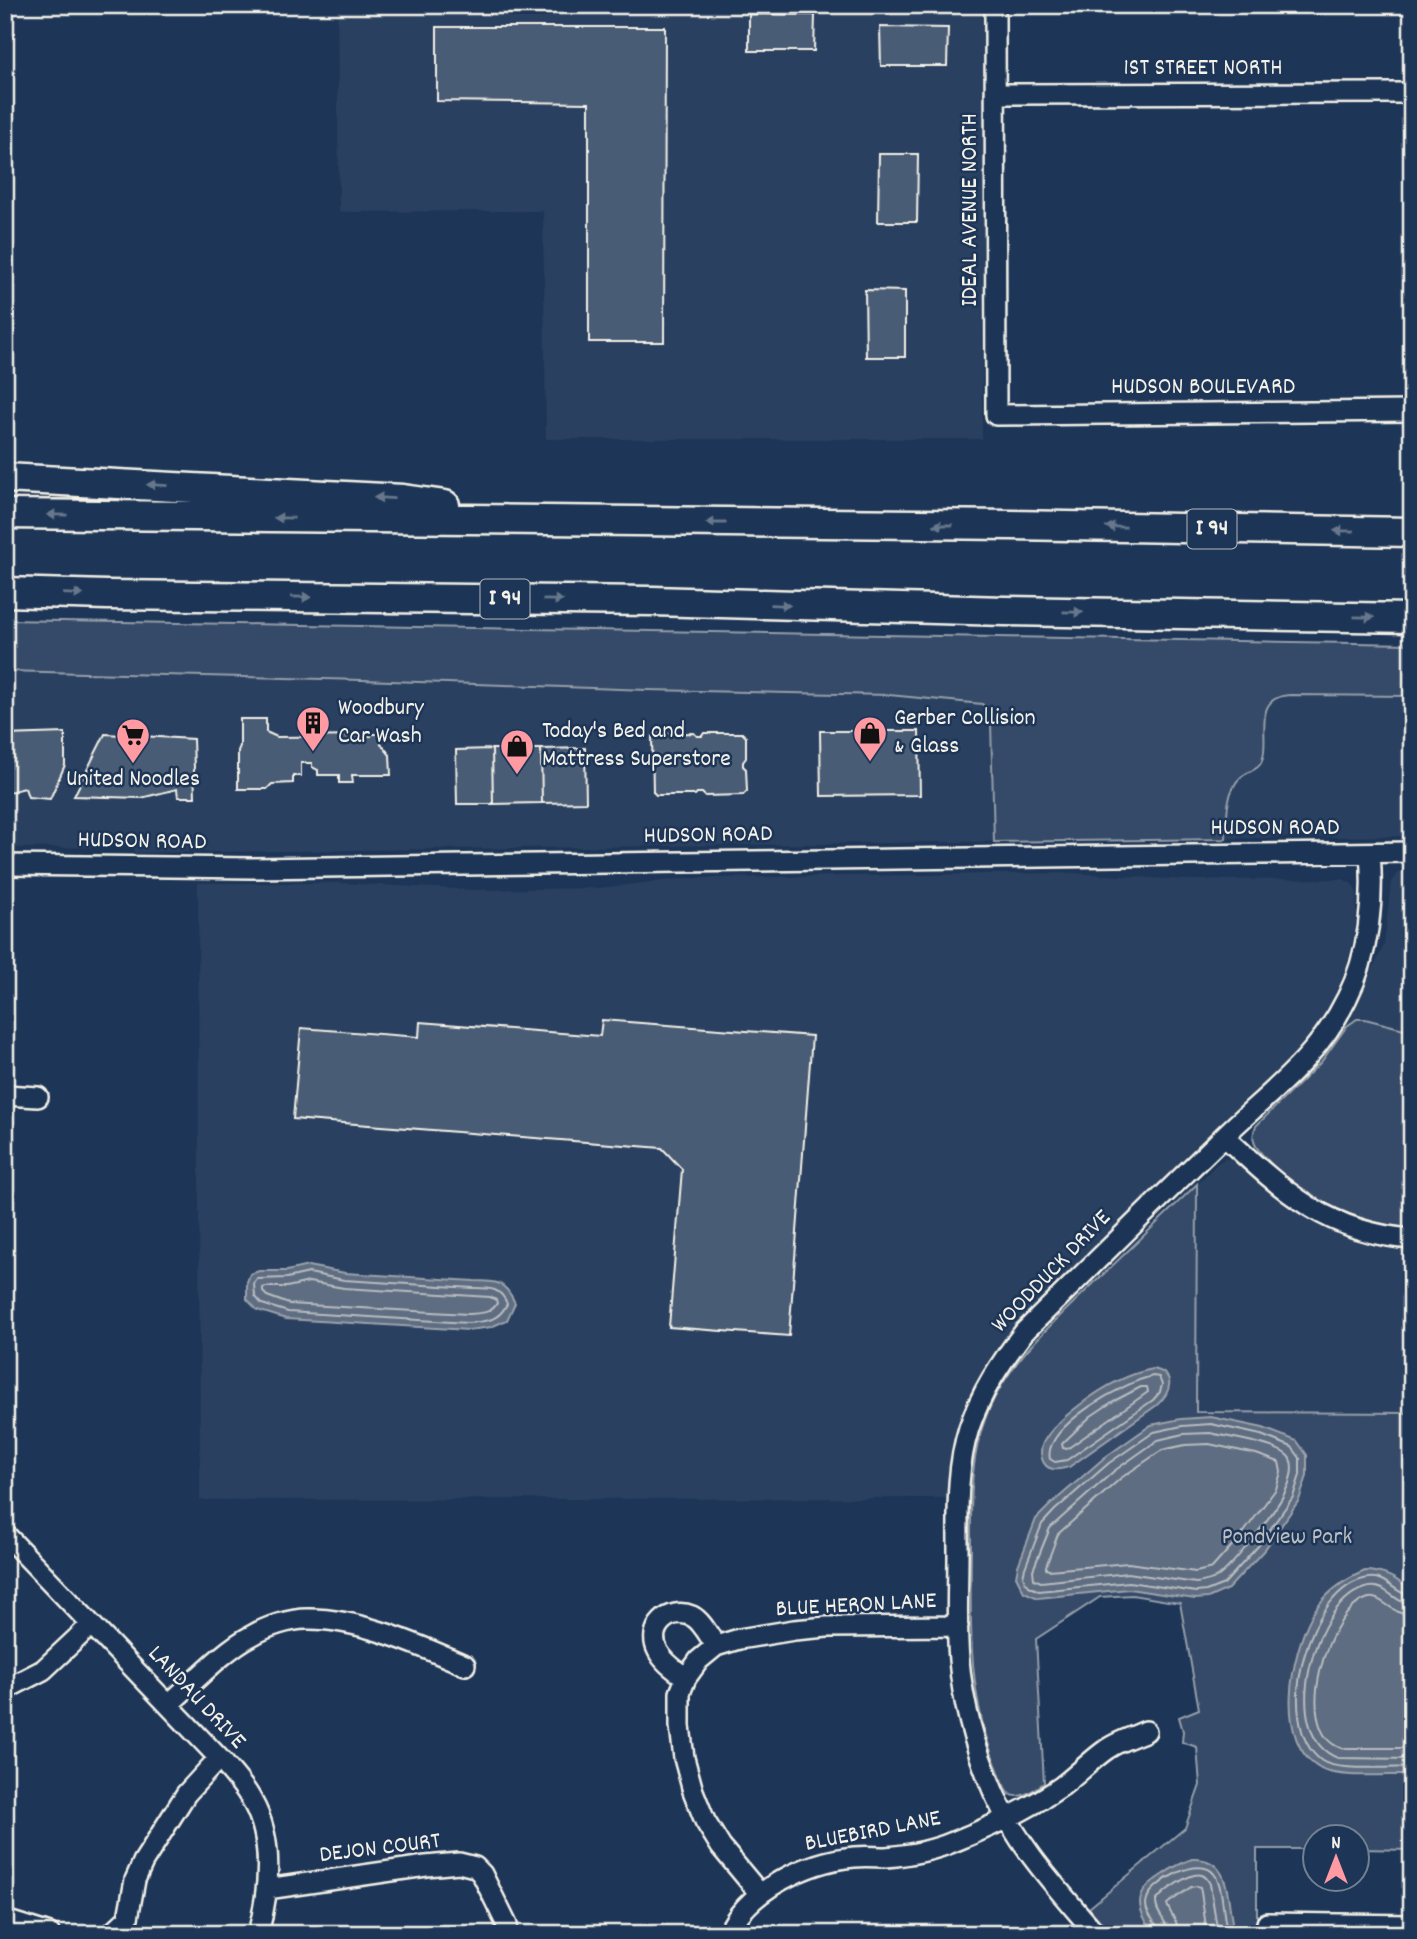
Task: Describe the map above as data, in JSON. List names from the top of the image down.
{
  "streets": {
    "highway": ["I 94"],
    "street": [
      "1ST STREET NORTH",
      "IDEAL AVENUE NORTH",
      "HUDSON BOULEVARD",
      "HUDSON ROAD",
      "WOODDUCK DRIVE",
      "BLUE HERON LANE",
      "LANDAU DRIVE",
      "BLUEBIRD LANE",
      "DEJON COURT"
    ]
  },
  "crossings": [
    ["1ST STREET NORTH", "IDEAL AVENUE NORTH"],
    ["IDEAL AVENUE NORTH", "HUDSON BOULEVARD"],
    ["HUDSON ROAD", "WOODDUCK DRIVE"],
    ["WOODDUCK DRIVE", "BLUE HERON LANE"],
    ["WOODDUCK DRIVE", "BLUEBIRD LANE"],
    ["LANDAU DRIVE", "DEJON COURT"]
  ],
  "parks": ["Pondview Park"],
  "places": {
    "building": ["Woodbury Car Wash"],
    "shop": ["Gerber Collision & Glass", "Today's Bed and Mattress Superstore"],
    "supermarket": ["United Noodles"]
  },
  "north": "top"
}
